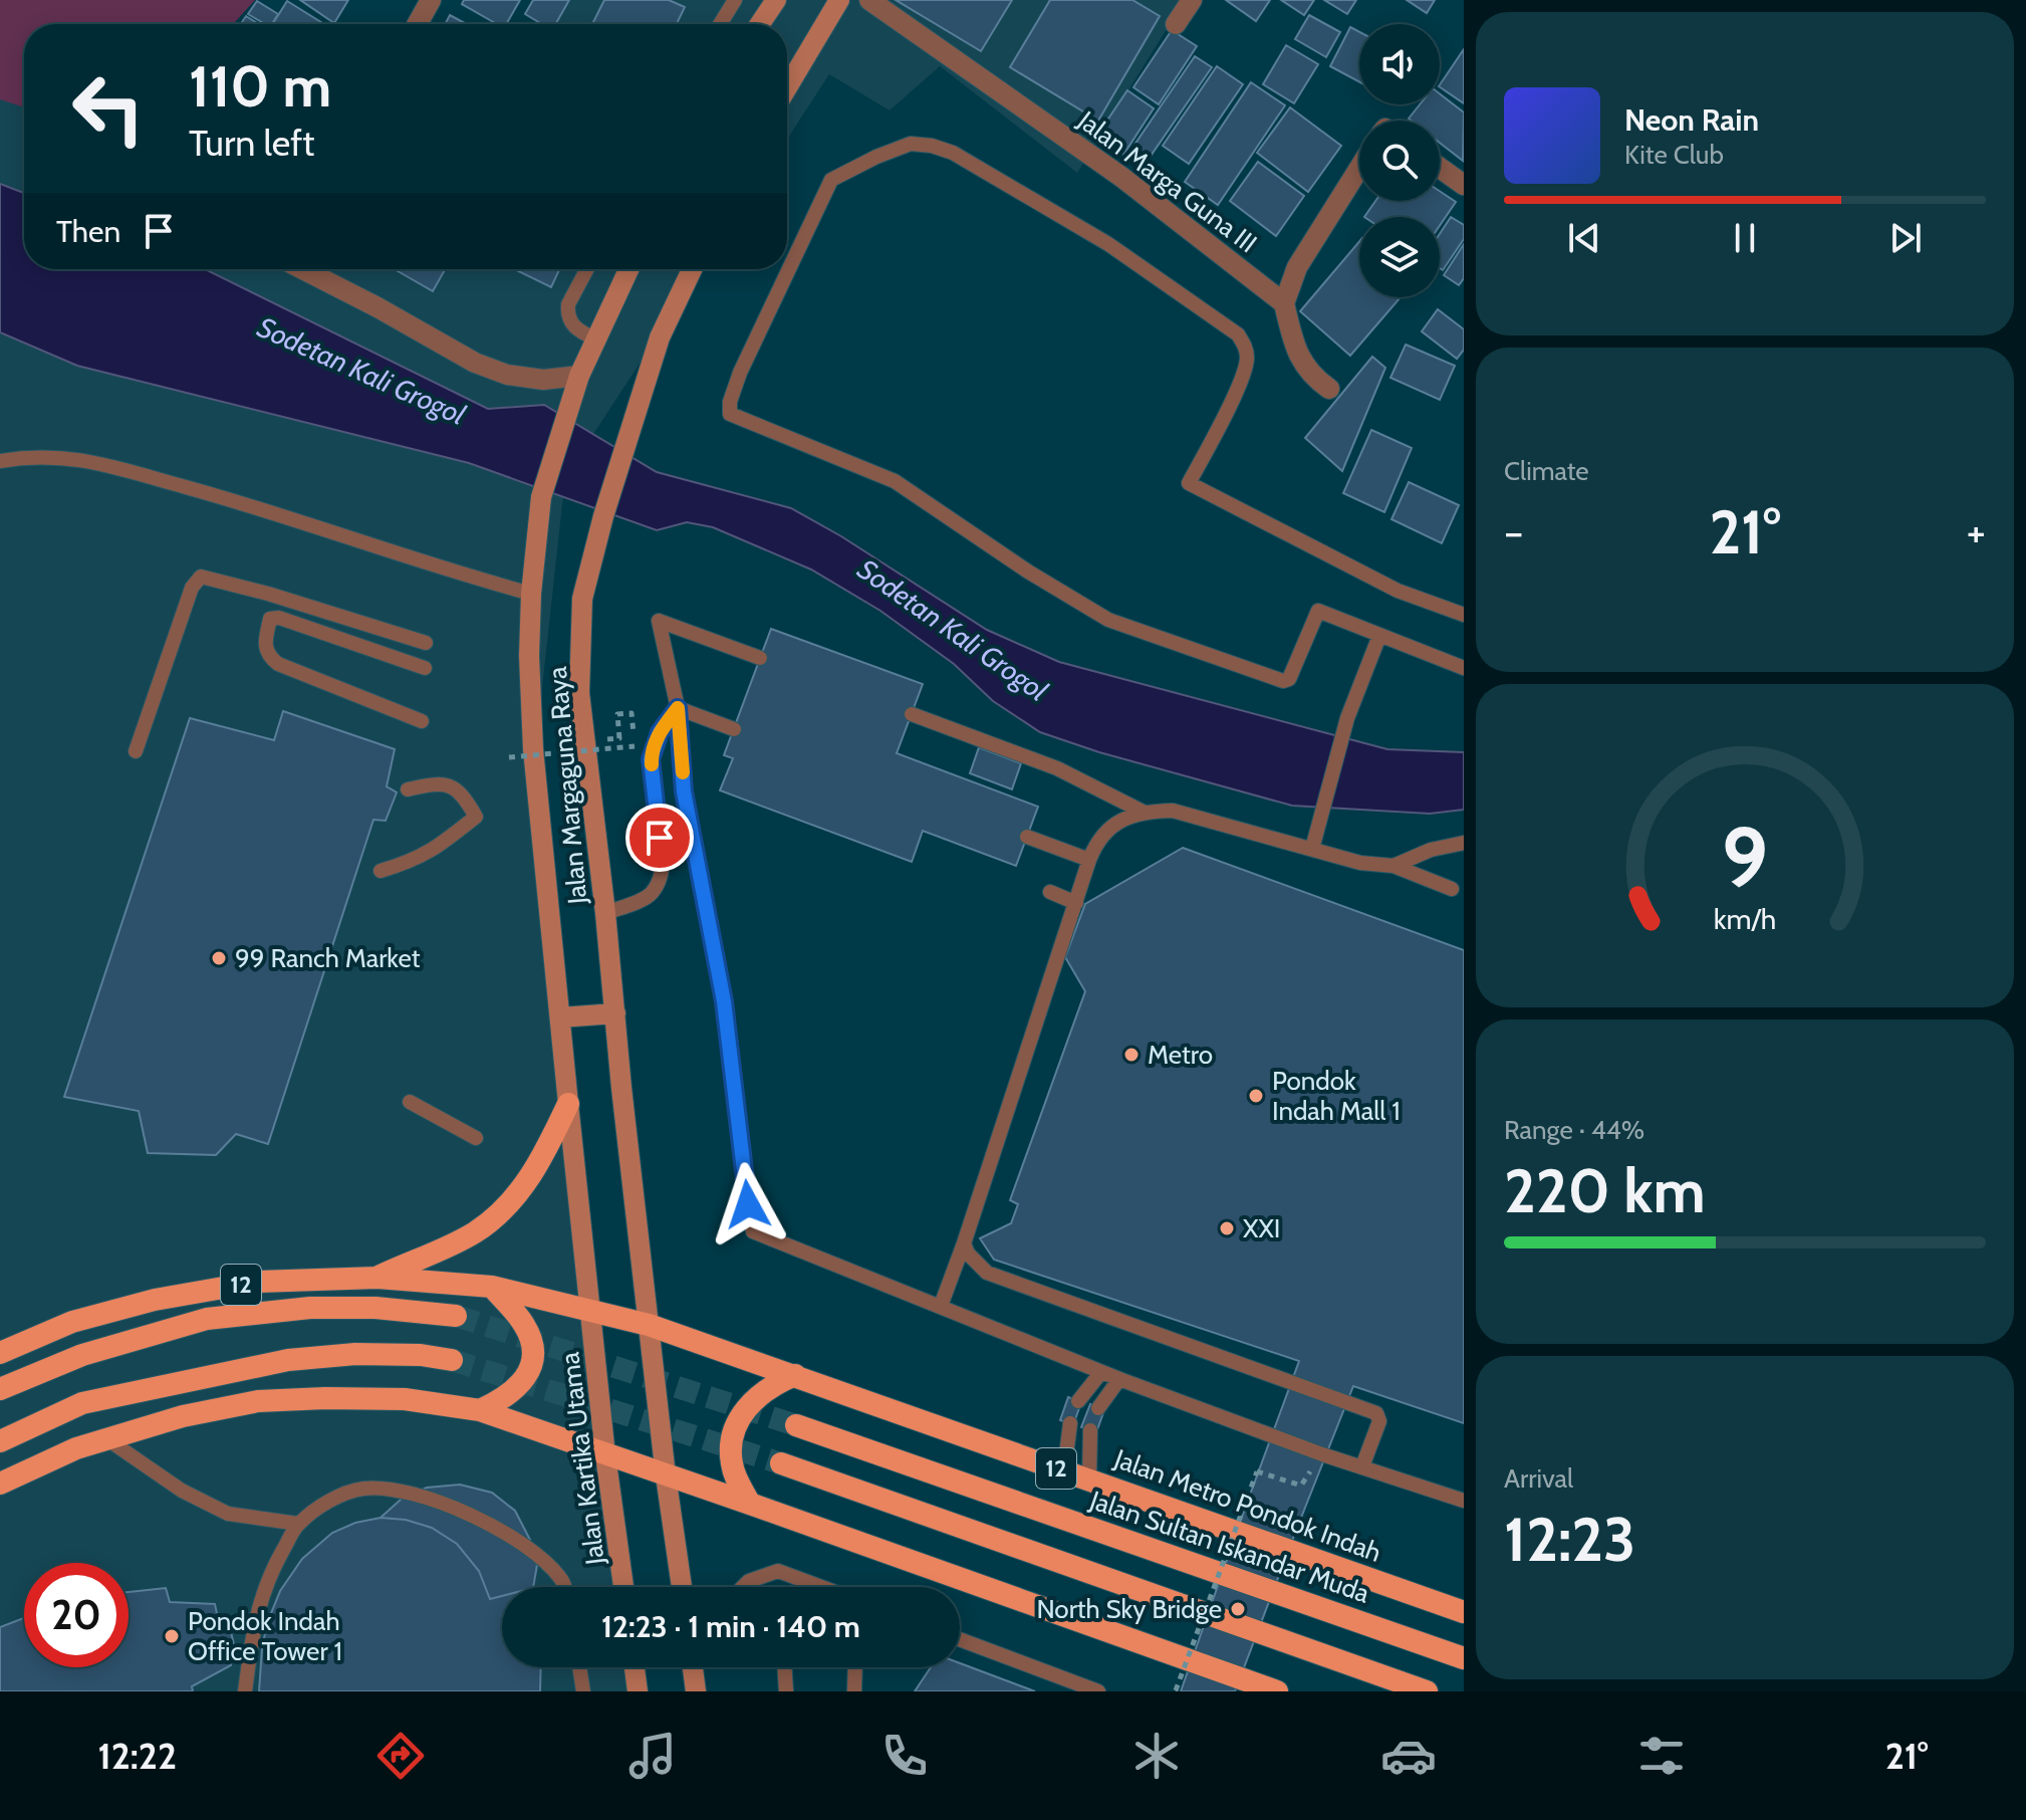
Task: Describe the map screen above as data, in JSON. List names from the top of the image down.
{
  "streets": {
    "highway": ["12", "Jalan Metro Pondok Indah", "Jalan Sultan Iskandar Muda"],
    "main road": ["Jalan Margaguna Raya", "Jalan Kartika Utama"],
    "street": ["Jalan Marga Guna III"]
  },
  "crossings": [
    ["Jalan Margaguna Raya", "12"],
    ["Jalan Margaguna Raya", "Jalan Kartika Utama"],
    ["Jalan Margaguna Raya", "Jalan Metro Pondok Indah"],
    ["12", "Jalan Kartika Utama"],
    ["12", "Jalan Metro Pondok Indah"]
  ],
  "water": ["Sodetan Kali Grogol"],
  "places": [
    "99 Ranch Market",
    "Metro",
    "Pondok Indah Mall 1",
    "XXI",
    "North Sky Bridge",
    "Pondok Indah Office Tower 1"
  ],
  "page": {
    "turn": ["110 m", "Turn left"],
    "song": ["Neon Rain", "Kite Club"],
    "then": "Then",
    "tile": [
      "Climate",
      ["Range · 44%", "220 km"],
      ["Arrival", "12:23"]
    ],
    "heat": ["−", "21°", "+"],
    "limit": "20",
    "trip": "12:23 · 1 min · 140 m",
    "tabs": ["12:22", "21°"],
    "gauge": ["9", "km/h"]
  }
}
